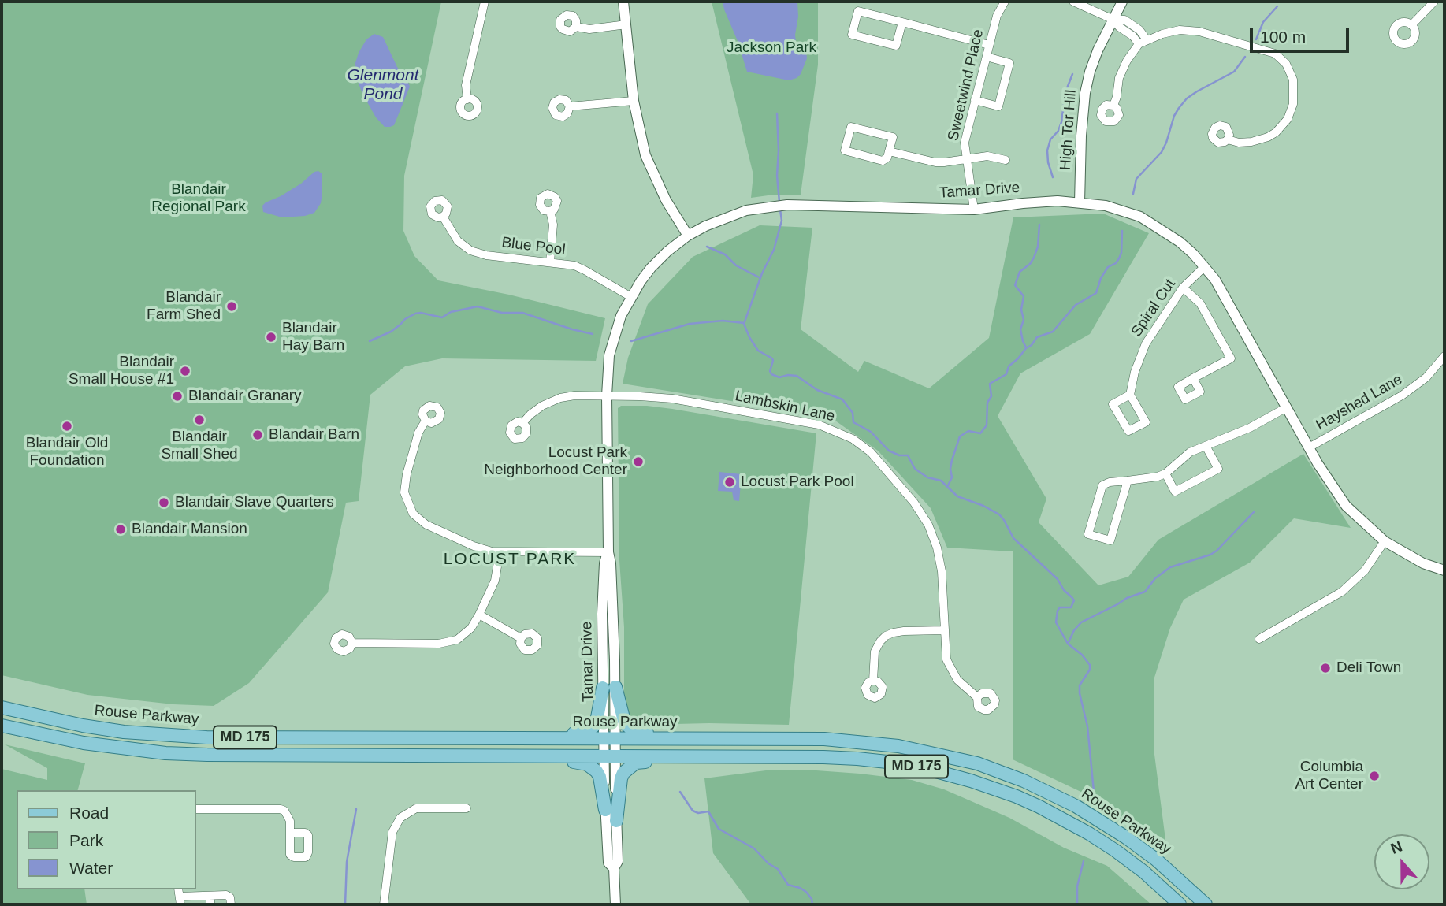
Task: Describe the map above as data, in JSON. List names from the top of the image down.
{
  "streets": {
    "main road": ["Rouse Parkway", "MD 175"],
    "street": [
      "Sweetwind Place",
      "High Tor Hill",
      "Tamar Drive",
      "Blue Pool",
      "Spiral Cut",
      "Hayshed Lane",
      "Lambskin Lane"
    ]
  },
  "crossings": [
    ["Sweetwind Place", "Tamar Drive"],
    ["High Tor Hill", "Tamar Drive"],
    ["Tamar Drive", "Blue Pool"],
    ["Tamar Drive", "Spiral Cut"],
    ["Tamar Drive", "Hayshed Lane"],
    ["Tamar Drive", "Lambskin Lane"],
    ["Tamar Drive", "Rouse Parkway"]
  ],
  "districts": ["LOCUST PARK"],
  "water": ["Glenmont Pond"],
  "parks": ["Jackson Park", "Blandair Regional Park"],
  "places": [
    "Blandair Farm Shed",
    "Blandair Hay Barn",
    "Blandair Small House #1",
    "Blandair Granary",
    "Blandair Small Shed",
    "Blandair Old Foundation",
    "Blandair Barn",
    "Locust Park Neighborhood Center",
    "Locust Park Pool",
    "Blandair Slave Quarters",
    "Blandair Mansion",
    "Deli Town",
    "Columbia Art Center"
  ],
  "legend": ["Road", "Park", "Water"],
  "scale_bar": "100 m",
  "north": "top"
}
